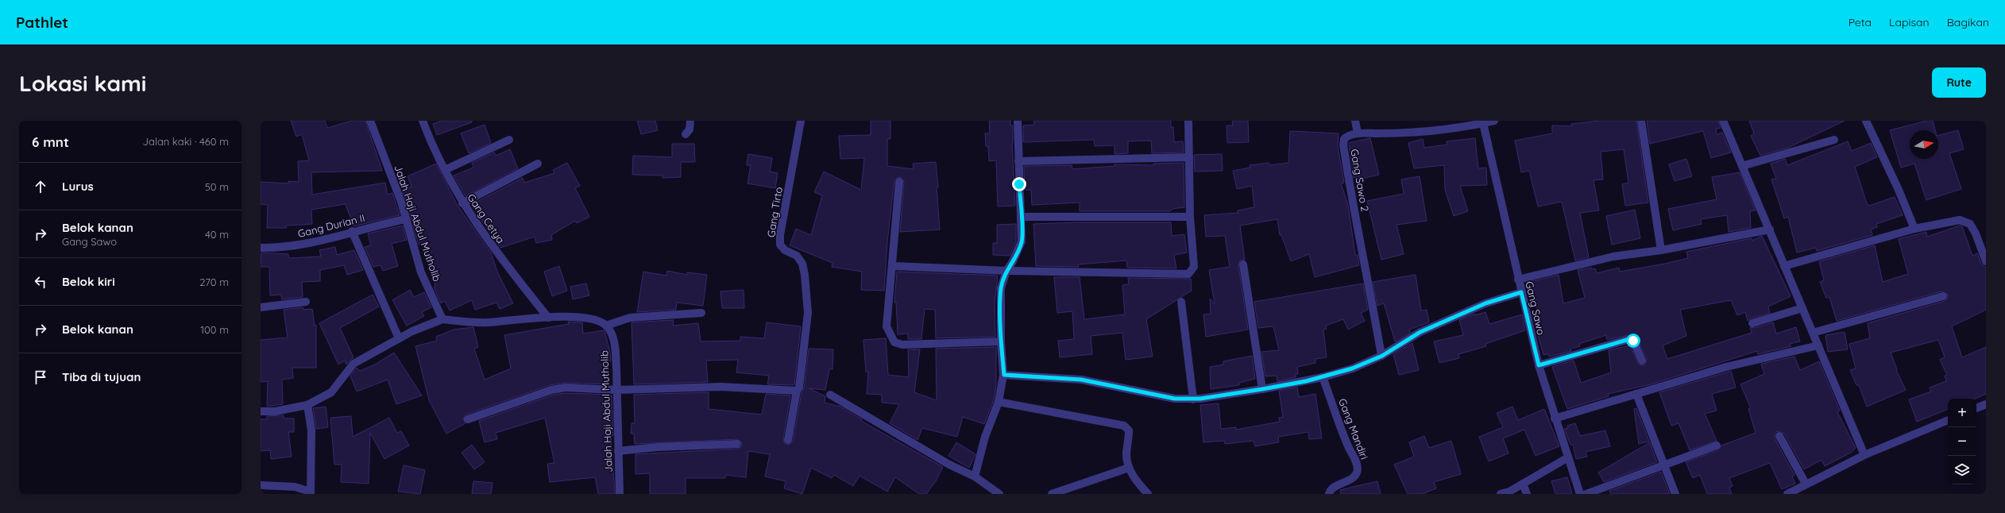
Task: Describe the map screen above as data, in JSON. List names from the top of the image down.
{
  "streets": {
    "street": [
      "Gang Sawo 2",
      "Gang Tirto",
      "Gang Cetya",
      "Jalah Haji Abdul Mutholib",
      "Gang Durian II",
      "Gang Sawo",
      "Gang Mandiri"
    ]
  },
  "crossings": [
    ["Gang Sawo 2", "Gang Sawo"],
    ["Jalah Haji Abdul Mutholib", "Gang Durian II"]
  ],
  "north": "right",
  "page": {
    "header": "Pathlet",
    "nav": ["Peta", "Lapisan", "Bagikan"],
    "buttons": "Rute",
    "title": "Lokasi kami",
    "heading": ["6 mnt", "Jalan kaki · 460 m"],
    "list": [
      ["Lurus", "50 m"],
      ["Belok kanan", "Gang Sawo", "40 m"],
      ["Belok kiri", "270 m"],
      ["Belok kanan", "100 m"],
      "Tiba di tujuan"
    ],
    "map_buttons": ["+", "−"]
  }
}
